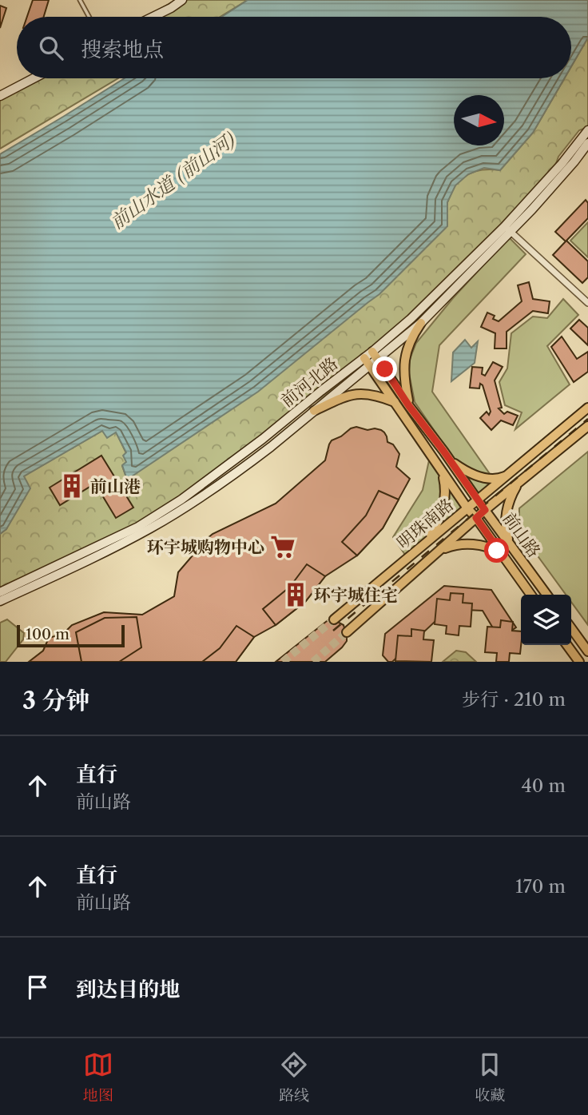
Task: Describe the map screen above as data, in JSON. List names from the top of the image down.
{
  "streets": {
    "main road": ["前河北路", "明珠南路", "前山路"]
  },
  "crossings": [
    ["前河北路", "前山路"],
    ["明珠南路", "前山路"]
  ],
  "water": ["前山水道 (前山河)"],
  "places": {
    "building": ["前山港", "环宇城住宅"],
    "supermarket": ["环宇城购物中心"]
  },
  "scale_bar": "100 m",
  "north": "right",
  "page": {
    "search": "搜索地点",
    "scale": "100 m",
    "heading": ["3 分钟", "步行 · 210 m"],
    "list": [
      ["直行", "前山路", "40 m"],
      ["直行", "前山路", "170 m"],
      "到达目的地"
    ],
    "nav": ["地图", "路线", "收藏"]
  }
}
